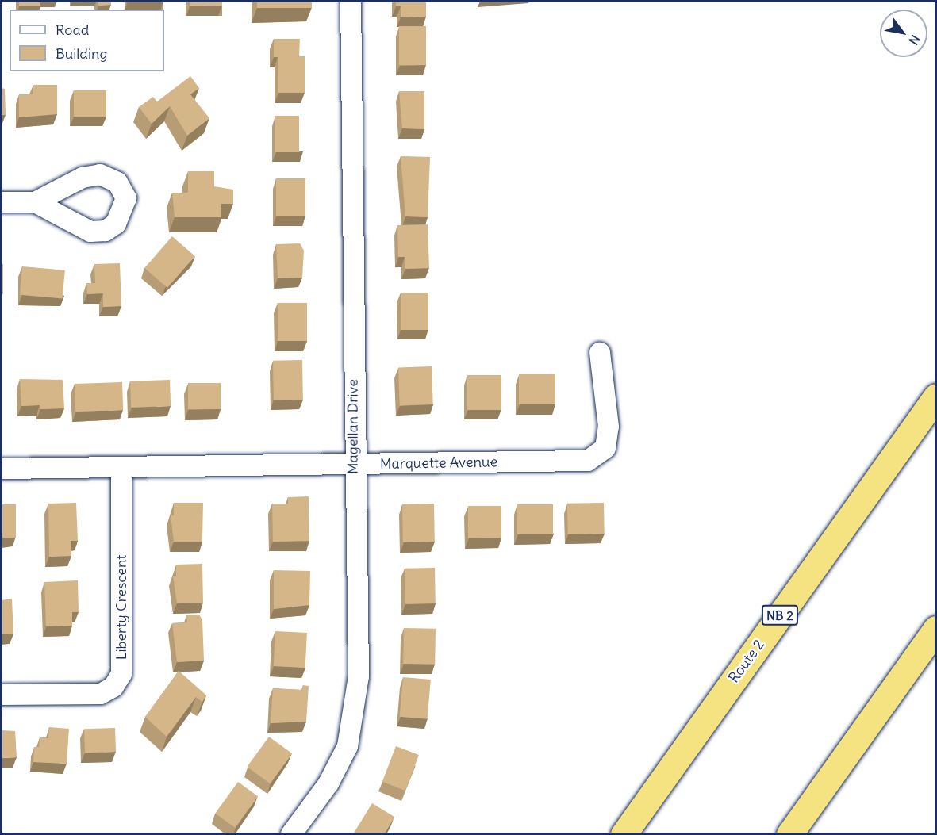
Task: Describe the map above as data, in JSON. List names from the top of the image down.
{
  "streets": {
    "highway": ["NB 2", "Route 2"],
    "street": ["Magellan Drive", "Marquette Avenue", "Liberty Crescent"]
  },
  "crossings": [
    ["Magellan Drive", "Marquette Avenue"],
    ["Marquette Avenue", "Liberty Crescent"]
  ],
  "legend": ["Road", "Building"],
  "north": "bottom right"
}
